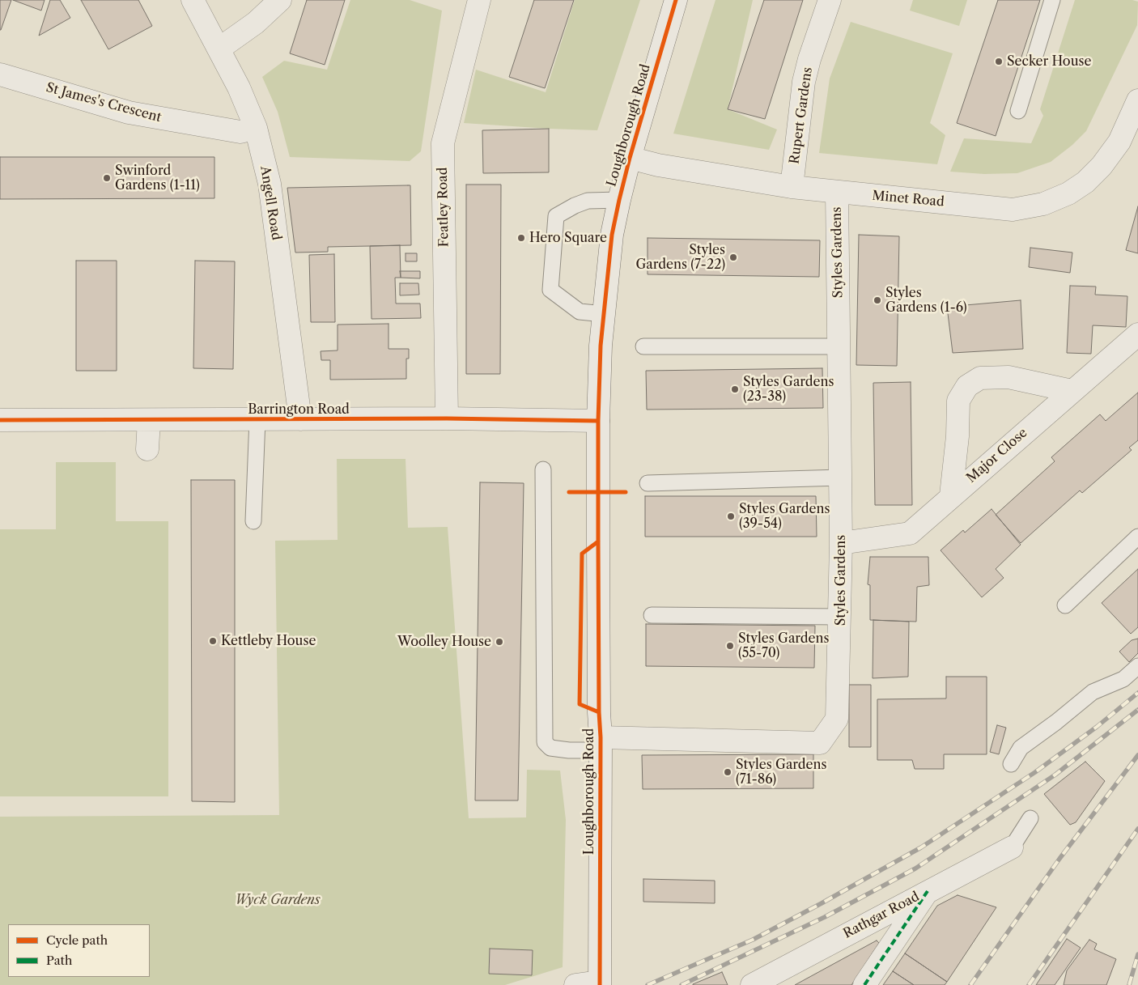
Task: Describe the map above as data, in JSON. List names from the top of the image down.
{
  "streets": {
    "street": [
      "St James's Crescent",
      "Rupert Gardens",
      "Loughborough Road",
      "Minet Road",
      "Angell Road",
      "Featley Road",
      "Styles Gardens",
      "Barrington Road",
      "Major Close",
      "Rathgar Road"
    ]
  },
  "crossings": [
    ["St James's Crescent", "Angell Road"],
    ["Rupert Gardens", "Minet Road"],
    ["Loughborough Road", "Minet Road"],
    ["Loughborough Road", "Styles Gardens"],
    ["Loughborough Road", "Barrington Road"],
    ["Minet Road", "Styles Gardens"],
    ["Angell Road", "Barrington Road"],
    ["Featley Road", "Barrington Road"],
    ["Styles Gardens", "Major Close"]
  ],
  "parks": ["Wyck Gardens"],
  "places": [
    "Secker House",
    "Swinford Gardens (1-11)",
    "Hero Square",
    "Styles Gardens (7-22)",
    "Styles Gardens (1-6)",
    "Styles Gardens (23-38)",
    "Styles Gardens (39-54)",
    "Kettleby House",
    "Woolley House",
    "Styles Gardens (55-70)",
    "Styles Gardens (71-86)"
  ],
  "legend": ["Cycle path", "Path"]
}
